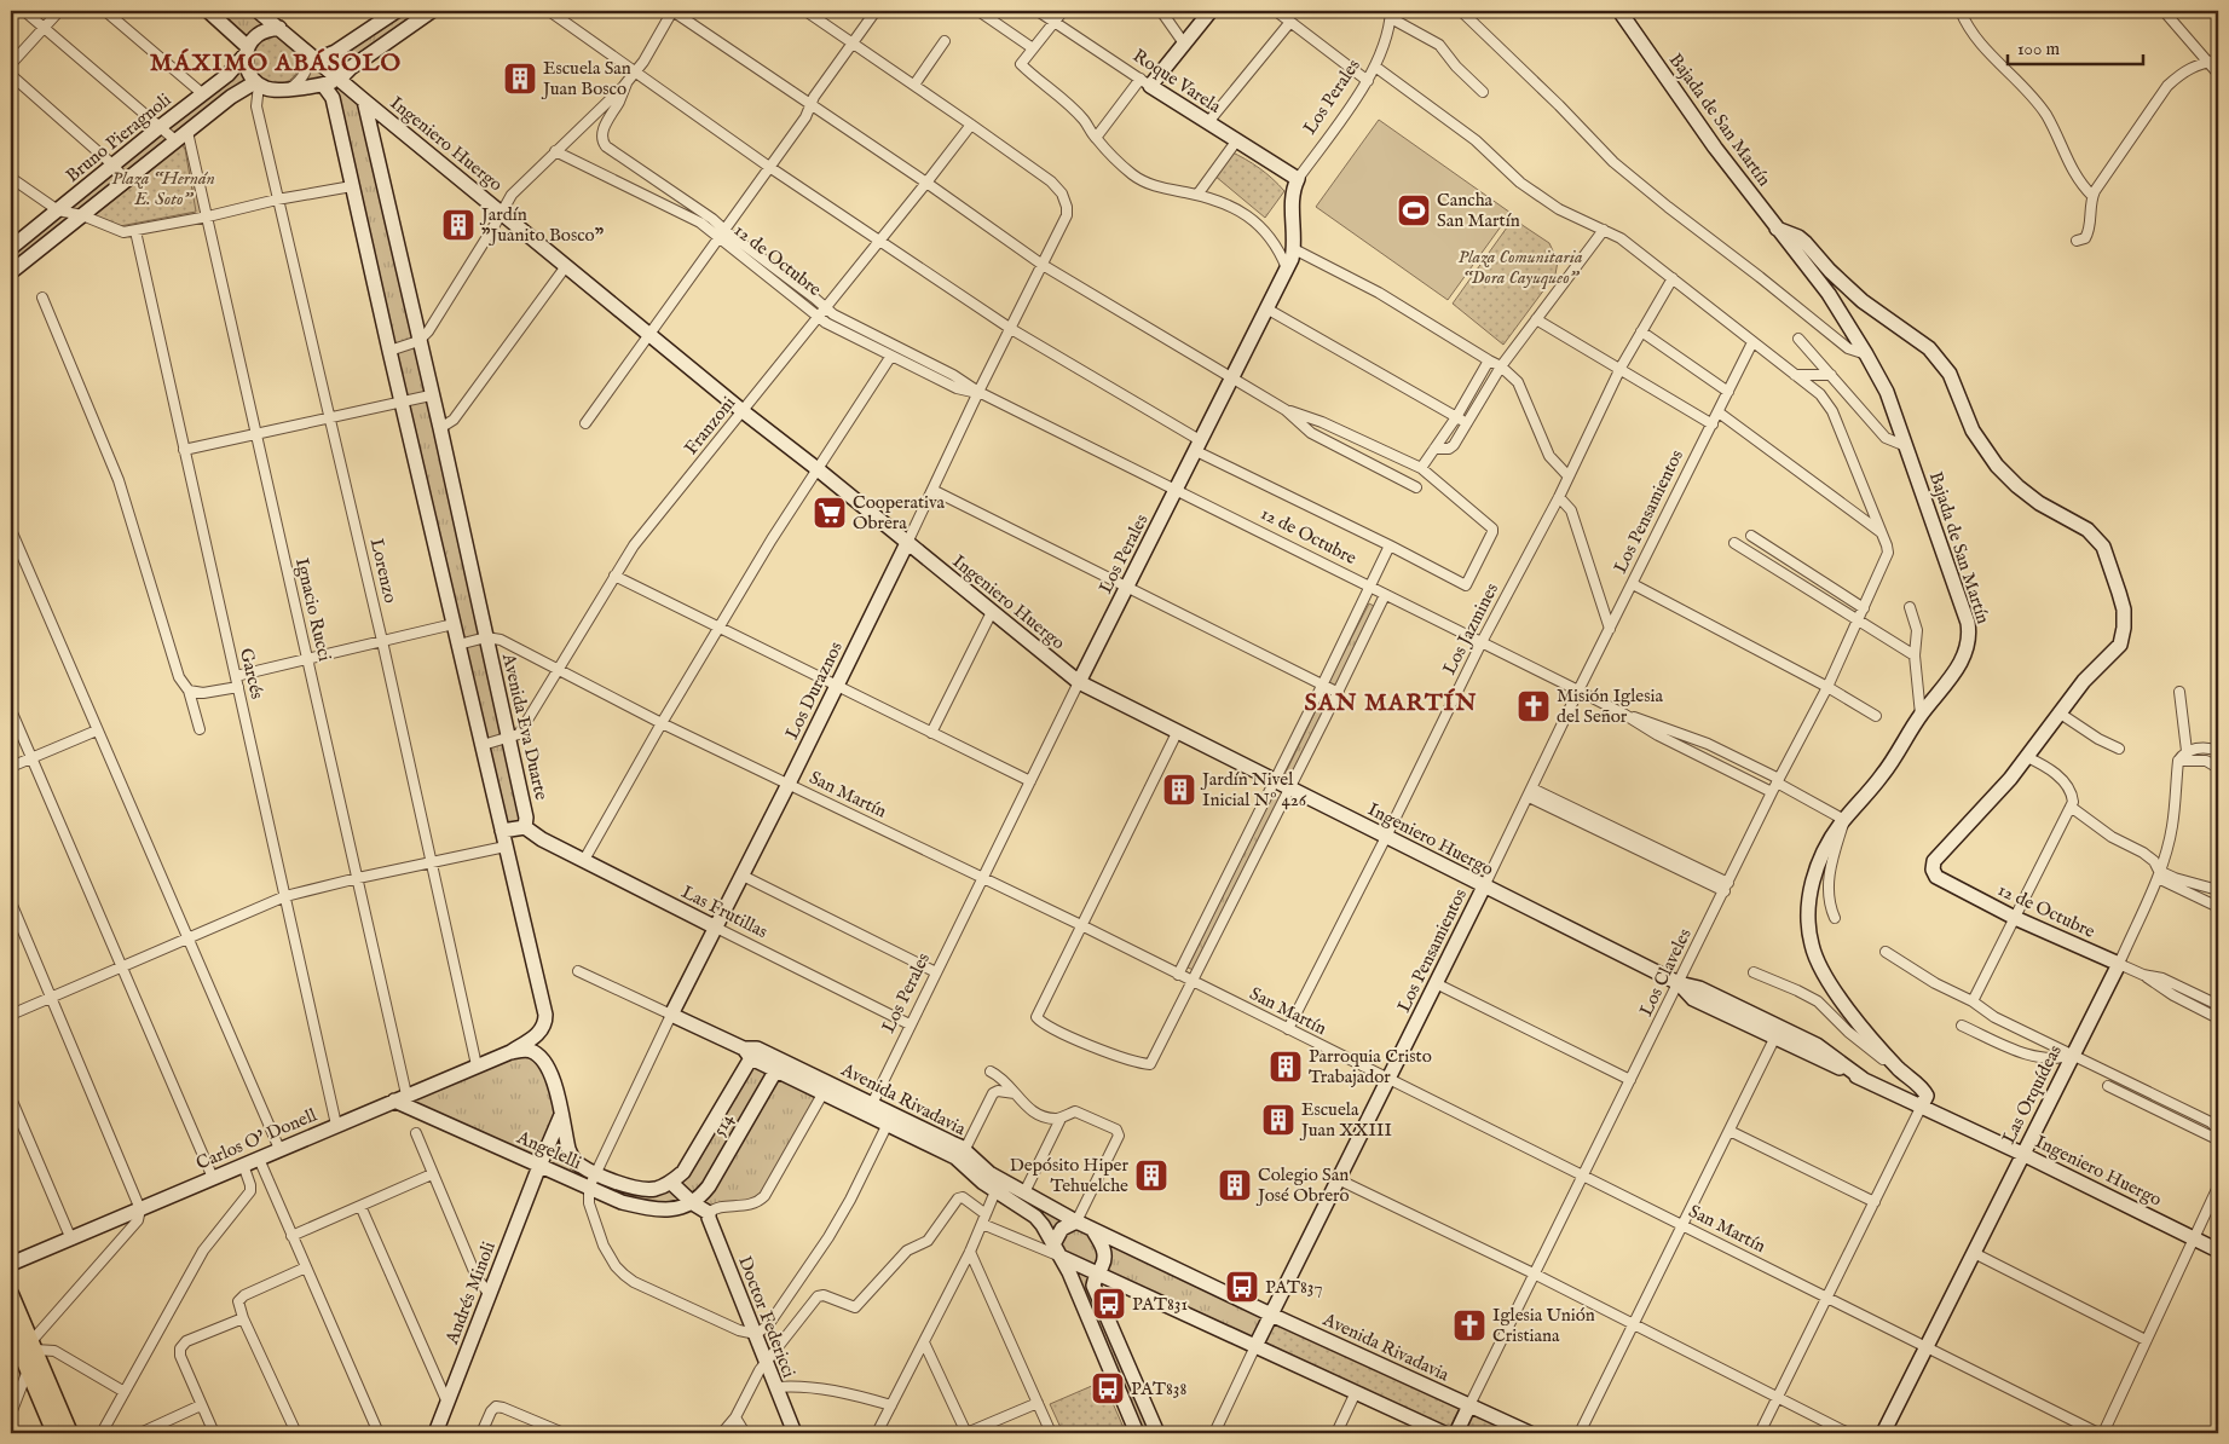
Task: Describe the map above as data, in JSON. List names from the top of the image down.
{
  "streets": {
    "main road": [
      "Roque Varela",
      "Los Perales",
      "Bajada de San Martín",
      "Bruno Pieragnoli",
      "Ingeniero Huergo",
      "12 de Octubre",
      "Los Pensamientos",
      "Los Duraznos",
      "Avenida Eva Duarte",
      "Las Frutillas",
      "Las Orquídeas",
      "Avenida Rivadavia",
      "514",
      "Carlos O' Donell",
      "Angelelli",
      "Andrés Minoli",
      "Doctor Federicci"
    ],
    "street": [
      "Franzoni",
      "Lorenzo",
      "Ignacio Rucci",
      "Los Jazmines",
      "Garcés",
      "San Martín",
      "Los Claveles"
    ]
  },
  "crossings": [
    ["Roque Varela", "Los Perales"],
    ["Los Perales", "Ingeniero Huergo"],
    ["Los Perales", "12 de Octubre"],
    ["Los Perales", "San Martín"],
    ["Los Perales", "Las Frutillas"],
    ["Los Perales", "Avenida Rivadavia"],
    ["Bajada de San Martín", "Ingeniero Huergo"],
    ["Bruno Pieragnoli", "Ingeniero Huergo"],
    ["Bruno Pieragnoli", "Lorenzo"],
    ["Bruno Pieragnoli", "Ignacio Rucci"],
    ["Ingeniero Huergo", "Franzoni"],
    ["Ingeniero Huergo", "Los Pensamientos"],
    ["Ingeniero Huergo", "Lorenzo"],
    ["Ingeniero Huergo", "Los Jazmines"],
    ["Ingeniero Huergo", "Los Duraznos"],
    ["Ingeniero Huergo", "Avenida Eva Duarte"],
    ["Ingeniero Huergo", "Los Claveles"],
    ["Ingeniero Huergo", "Las Orquídeas"],
    ["12 de Octubre", "Franzoni"],
    ["12 de Octubre", "Los Pensamientos"],
    ["12 de Octubre", "Los Jazmines"],
    ["12 de Octubre", "Los Duraznos"],
    ["12 de Octubre", "Los Claveles"],
    ["12 de Octubre", "Las Orquídeas"],
    ["Franzoni", "Los Duraznos"],
    ["Franzoni", "Avenida Eva Duarte"],
    ["Franzoni", "San Martín"],
    ["Los Pensamientos", "San Martín"],
    ["Los Pensamientos", "Avenida Rivadavia"],
    ["Lorenzo", "Carlos O' Donell"],
    ["Ignacio Rucci", "Carlos O' Donell"],
    ["Ignacio Rucci", "Angelelli"],
    ["Los Jazmines", "San Martín"],
    ["Garcés", "Carlos O' Donell"],
    ["Los Duraznos", "San Martín"],
    ["Los Duraznos", "Las Frutillas"],
    ["Los Duraznos", "Avenida Rivadavia"],
    ["Los Duraznos", "Angelelli"],
    ["Avenida Eva Duarte", "San Martín"],
    ["Avenida Eva Duarte", "Las Frutillas"],
    ["San Martín", "Los Claveles"],
    ["San Martín", "Las Orquídeas"],
    ["Los Claveles", "Avenida Rivadavia"],
    ["Avenida Rivadavia", "514"],
    ["514", "Angelelli"],
    ["Carlos O' Donell", "Angelelli"],
    ["Angelelli", "Andrés Minoli"]
  ],
  "districts": ["MÁXIMO ABÁSOLO", "SAN MARTÍN"],
  "parks": ["Plaza “Hernán E. Soto”", "Plaza Comunitaria “Dora Cayuqueo”"],
  "places": {
    "building": [
      "Escuela San Juan Bosco",
      "Jardín \"Juanito Bosco\"",
      "Jardín Nivel Inicial Nº 426",
      "Parroquia Cristo Trabajador",
      "Escuela Juan XXIII",
      "Depósito Hiper Tehuelche",
      "Colegio San José Obrero"
    ],
    "sports": ["Cancha San Martín"],
    "supermarket": ["Cooperativa Obrera"],
    "church": ["Misión Iglesia del Señor", "Iglesia Unión Cristiana"],
    "bus stop": ["PAT837", "PAT831", "PAT838"]
  },
  "scale_bar": "100 m"
}
